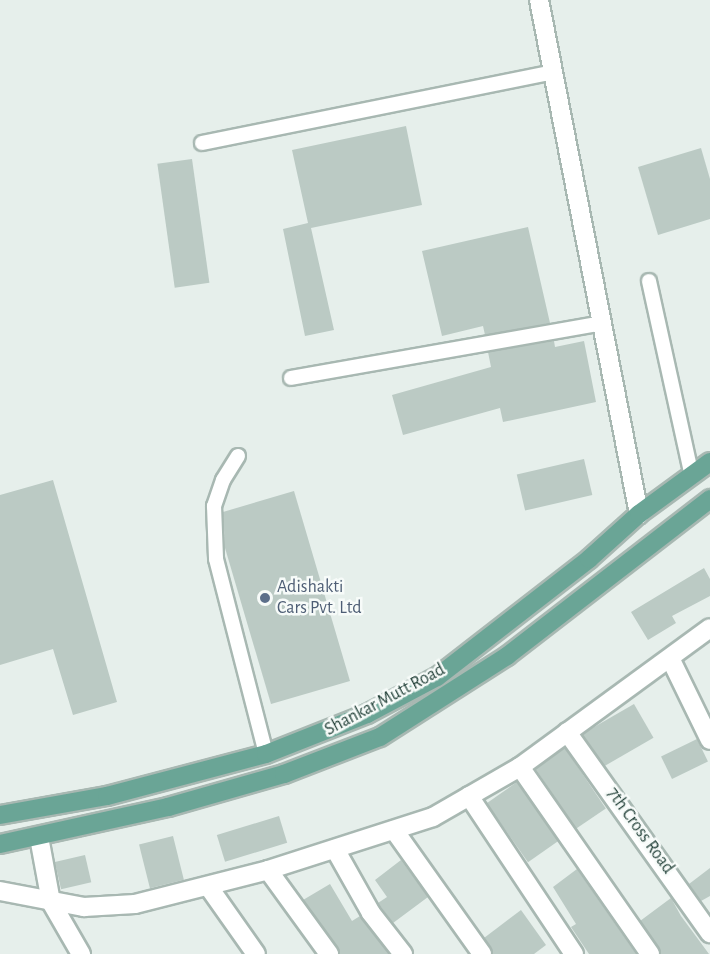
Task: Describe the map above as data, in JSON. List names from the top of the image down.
{
  "streets": {
    "main road": ["Shankar Mutt Road"],
    "street": ["7th Cross Road"]
  },
  "places": ["Adishakti Cars Pvt. Ltd"]
}
